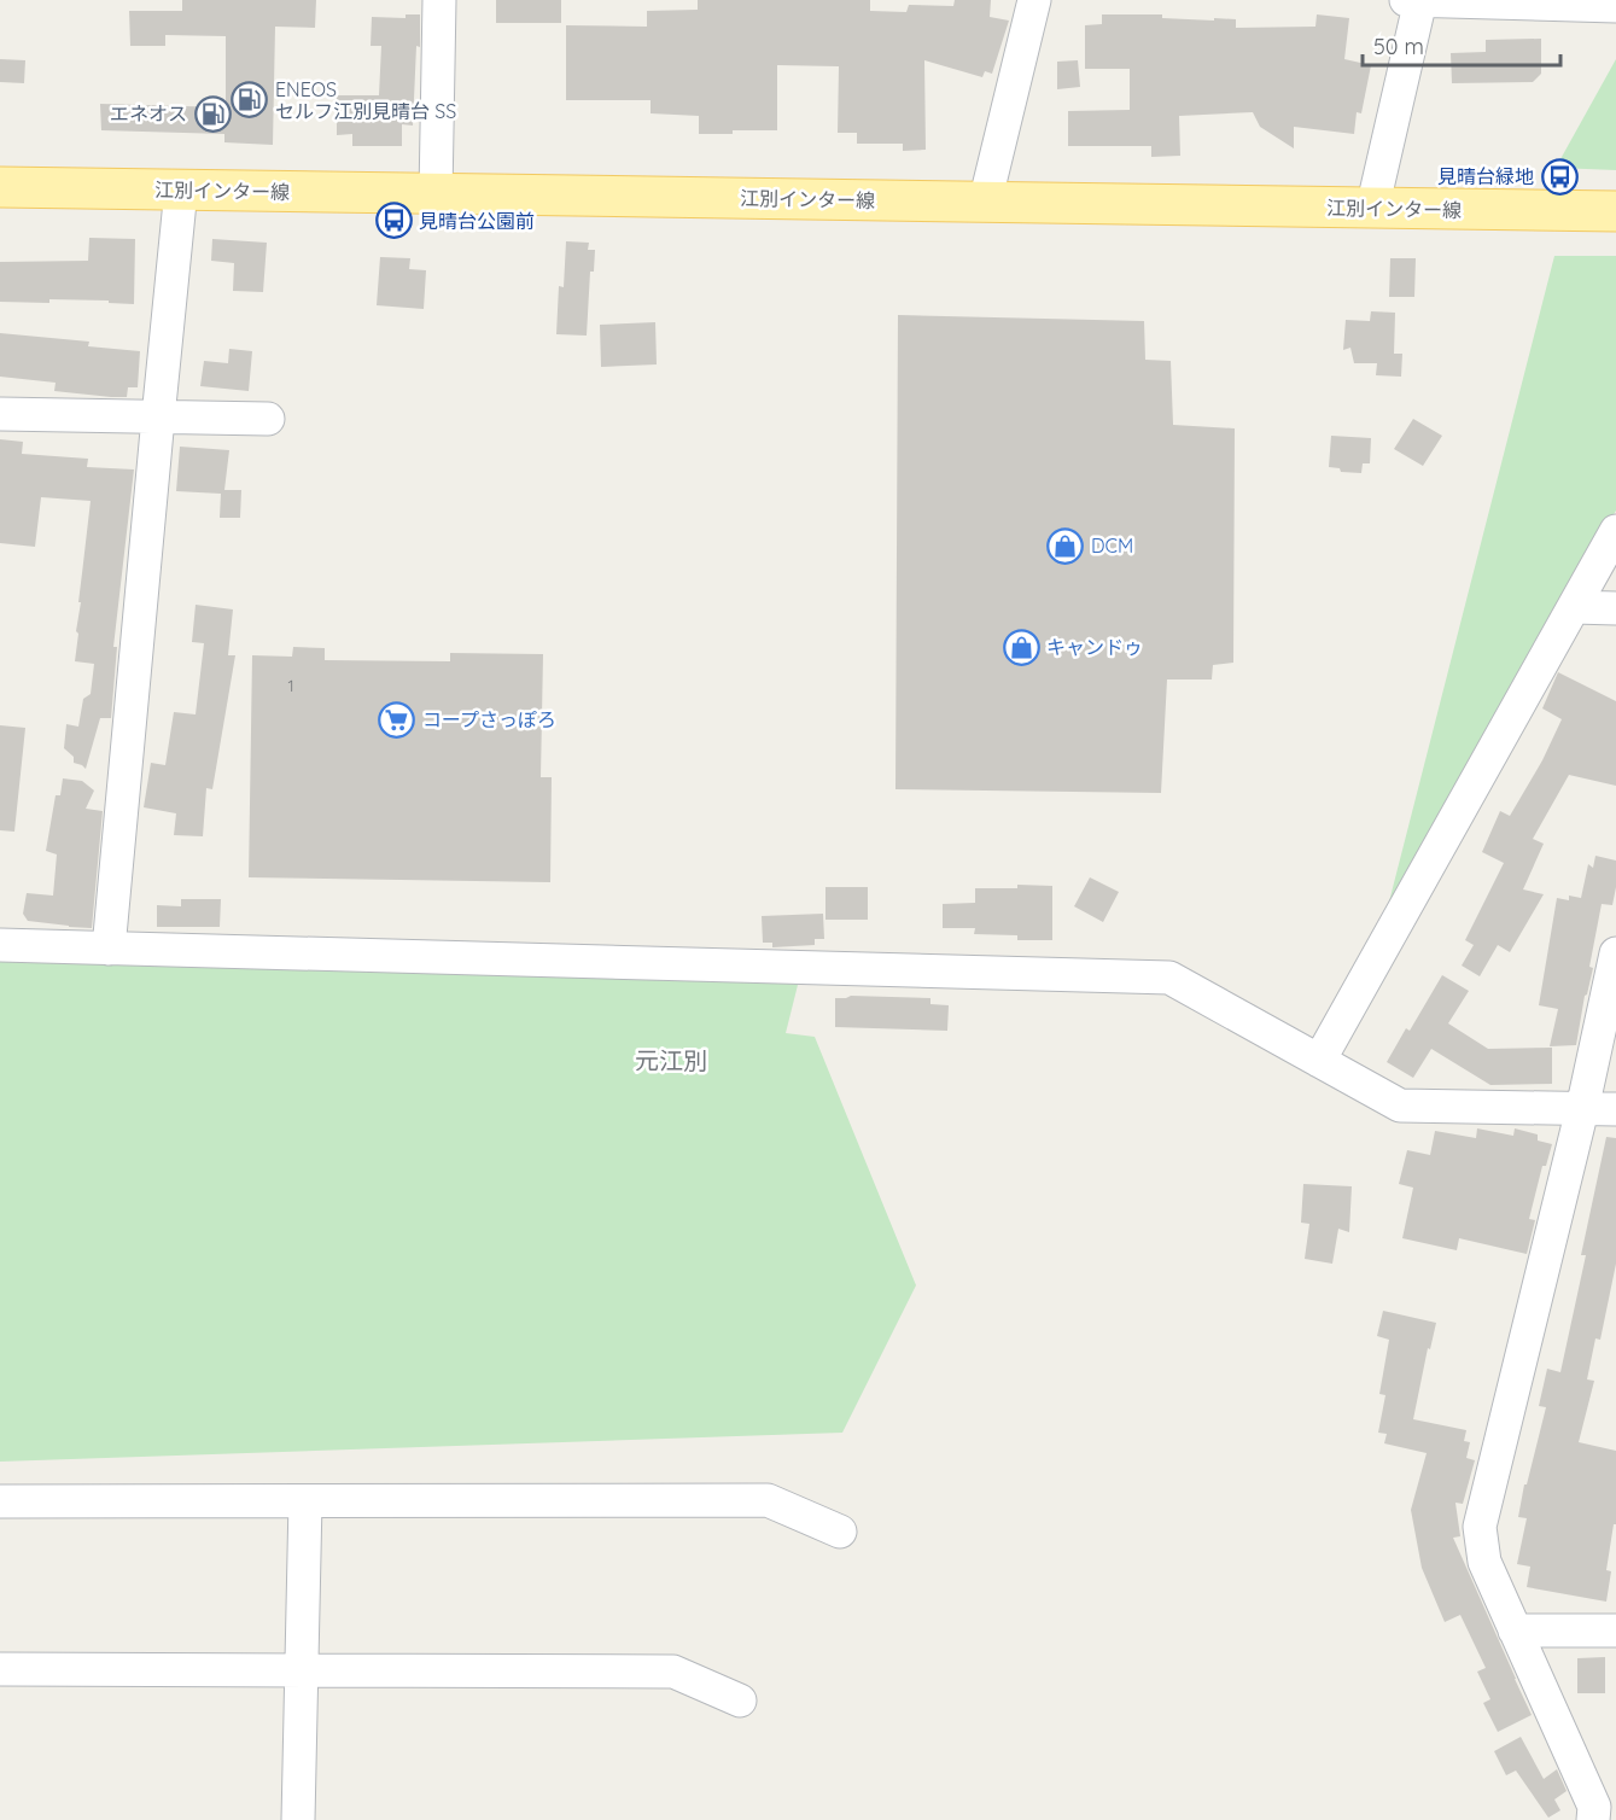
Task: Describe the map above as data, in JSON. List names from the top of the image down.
{
  "streets": {
    "main road": ["江別インター線"]
  },
  "districts": ["元江別"],
  "places": {
    "fuel station": ["ENEOS セルフ江別見晴台 SS", "エネオス"],
    "bus stop": ["見晴台緑地", "見晴台公園前"],
    "shop": ["DCM", "キャンドゥ"],
    "supermarket": ["コープさっぽろ"]
  },
  "house_numbers": ["1"],
  "scale_bar": "50 m"
}
